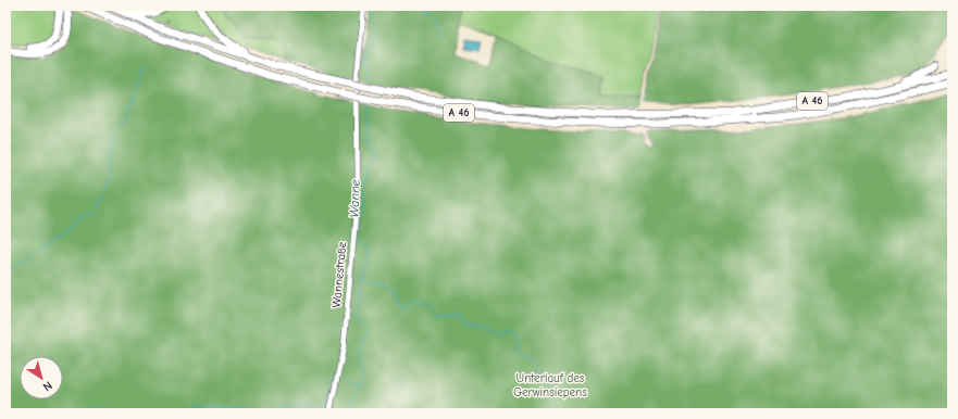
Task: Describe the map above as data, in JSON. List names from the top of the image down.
{
  "streets": {
    "highway": ["A 46"],
    "street": ["Wannestraße"]
  },
  "water": ["Wanne"],
  "parks": ["Unterlauf des Gerwinsiepens"],
  "north": "bottom right"
}
